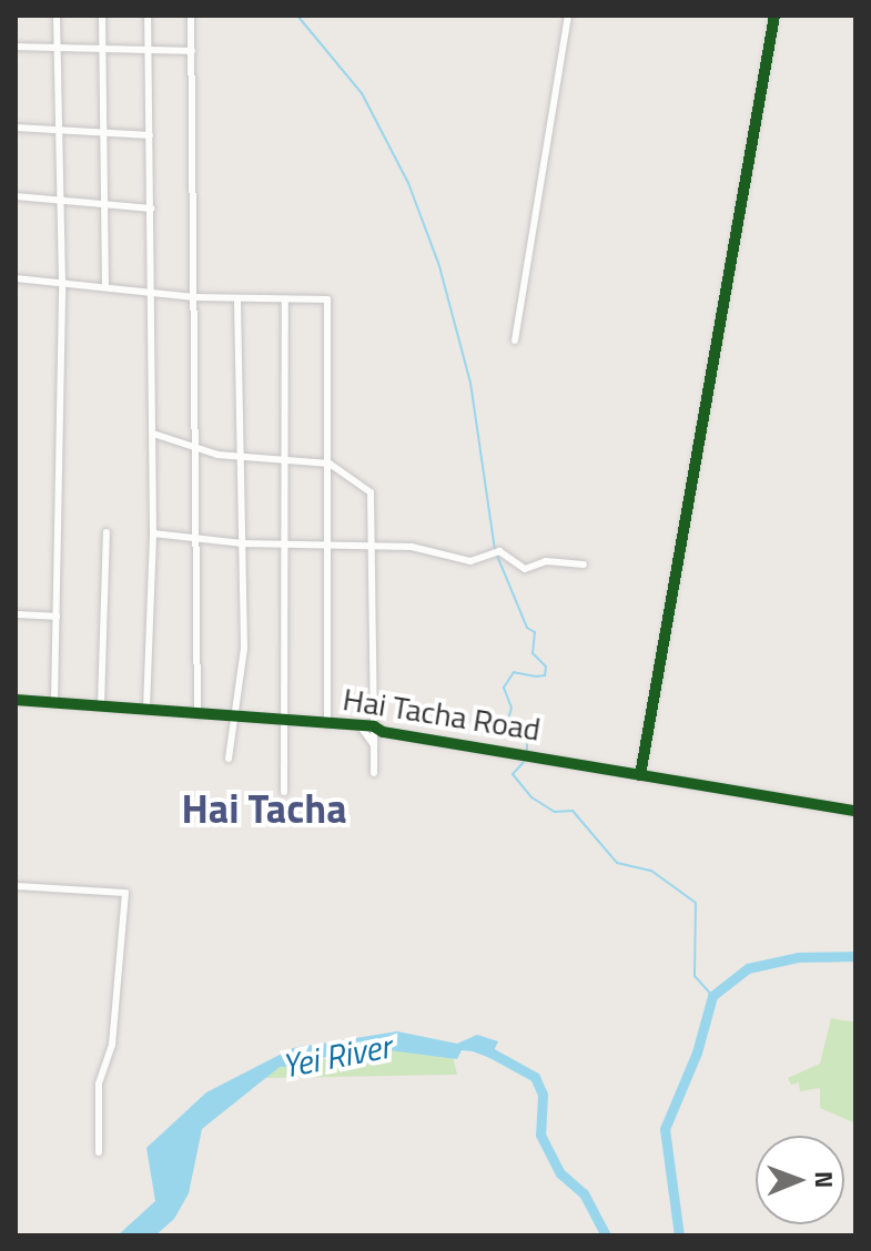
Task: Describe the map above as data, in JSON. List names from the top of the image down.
{
  "streets": {
    "street": ["Hai Tacha Road"]
  },
  "districts": ["Hai Tacha"],
  "water": ["Yei River"],
  "north": "right"
}
